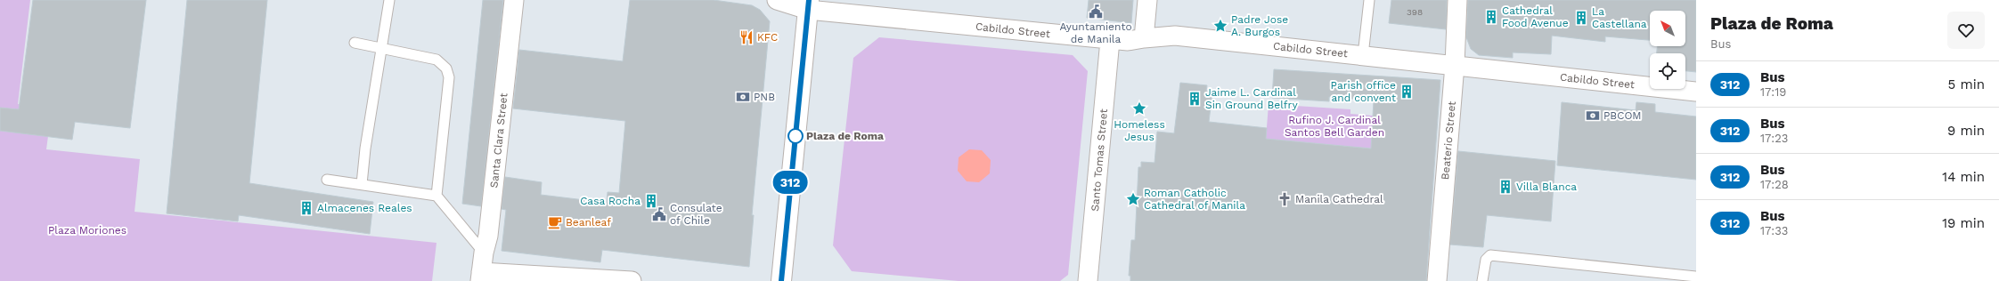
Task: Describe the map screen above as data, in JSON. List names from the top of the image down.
{
  "streets": {
    "street": [
      "Cabildo Street",
      "Santa Clara Street",
      "Beaterio Street",
      "Santo Tomas Street"
    ]
  },
  "crossings": [
    ["Cabildo Street", "Beaterio Street"],
    ["Cabildo Street", "Santo Tomas Street"]
  ],
  "parks": ["Rufino J. Cardinal Santos Bell Garden", "Plaza Moriones"],
  "places": {
    "public building": ["Ayuntamiento de Manila", "Consulate of Chile"],
    "building": [
      "Cathedral Food Avenue",
      "La Castellana",
      "Parish office and convent",
      "Jaime L. Cardinal Sin Ground Belfry",
      "Villa Blanca",
      "Casa Rocha",
      "Almacenes Reales"
    ],
    "place": ["Padre Jose A. Burgos", "Homeless Jesus", "Roman Catholic Cathedral of Manila"],
    "restaurant": ["KFC"],
    "bank": ["PNB", "PBCOM"],
    "other": ["Plaza de Roma"],
    "church": ["Manila Cathedral"],
    "cafe": ["Beanleaf"]
  },
  "lines": ["bus line 312"],
  "house_numbers": ["398"],
  "north": "top left",
  "page": {
    "on_map": "312",
    "heading": ["Plaza de Roma", "Bus"],
    "list": [
      {
        "mark": "312",
        "name": "Bus",
        "note": "17:19",
        "value": "5 min"
      },
      {
        "mark": "312",
        "name": "Bus",
        "note": "17:23",
        "value": "9 min"
      },
      {
        "mark": "312",
        "name": "Bus",
        "note": "17:28",
        "value": "14 min"
      },
      {
        "mark": "312",
        "name": "Bus",
        "note": "17:33",
        "value": "19 min"
      }
    ]
  }
}
